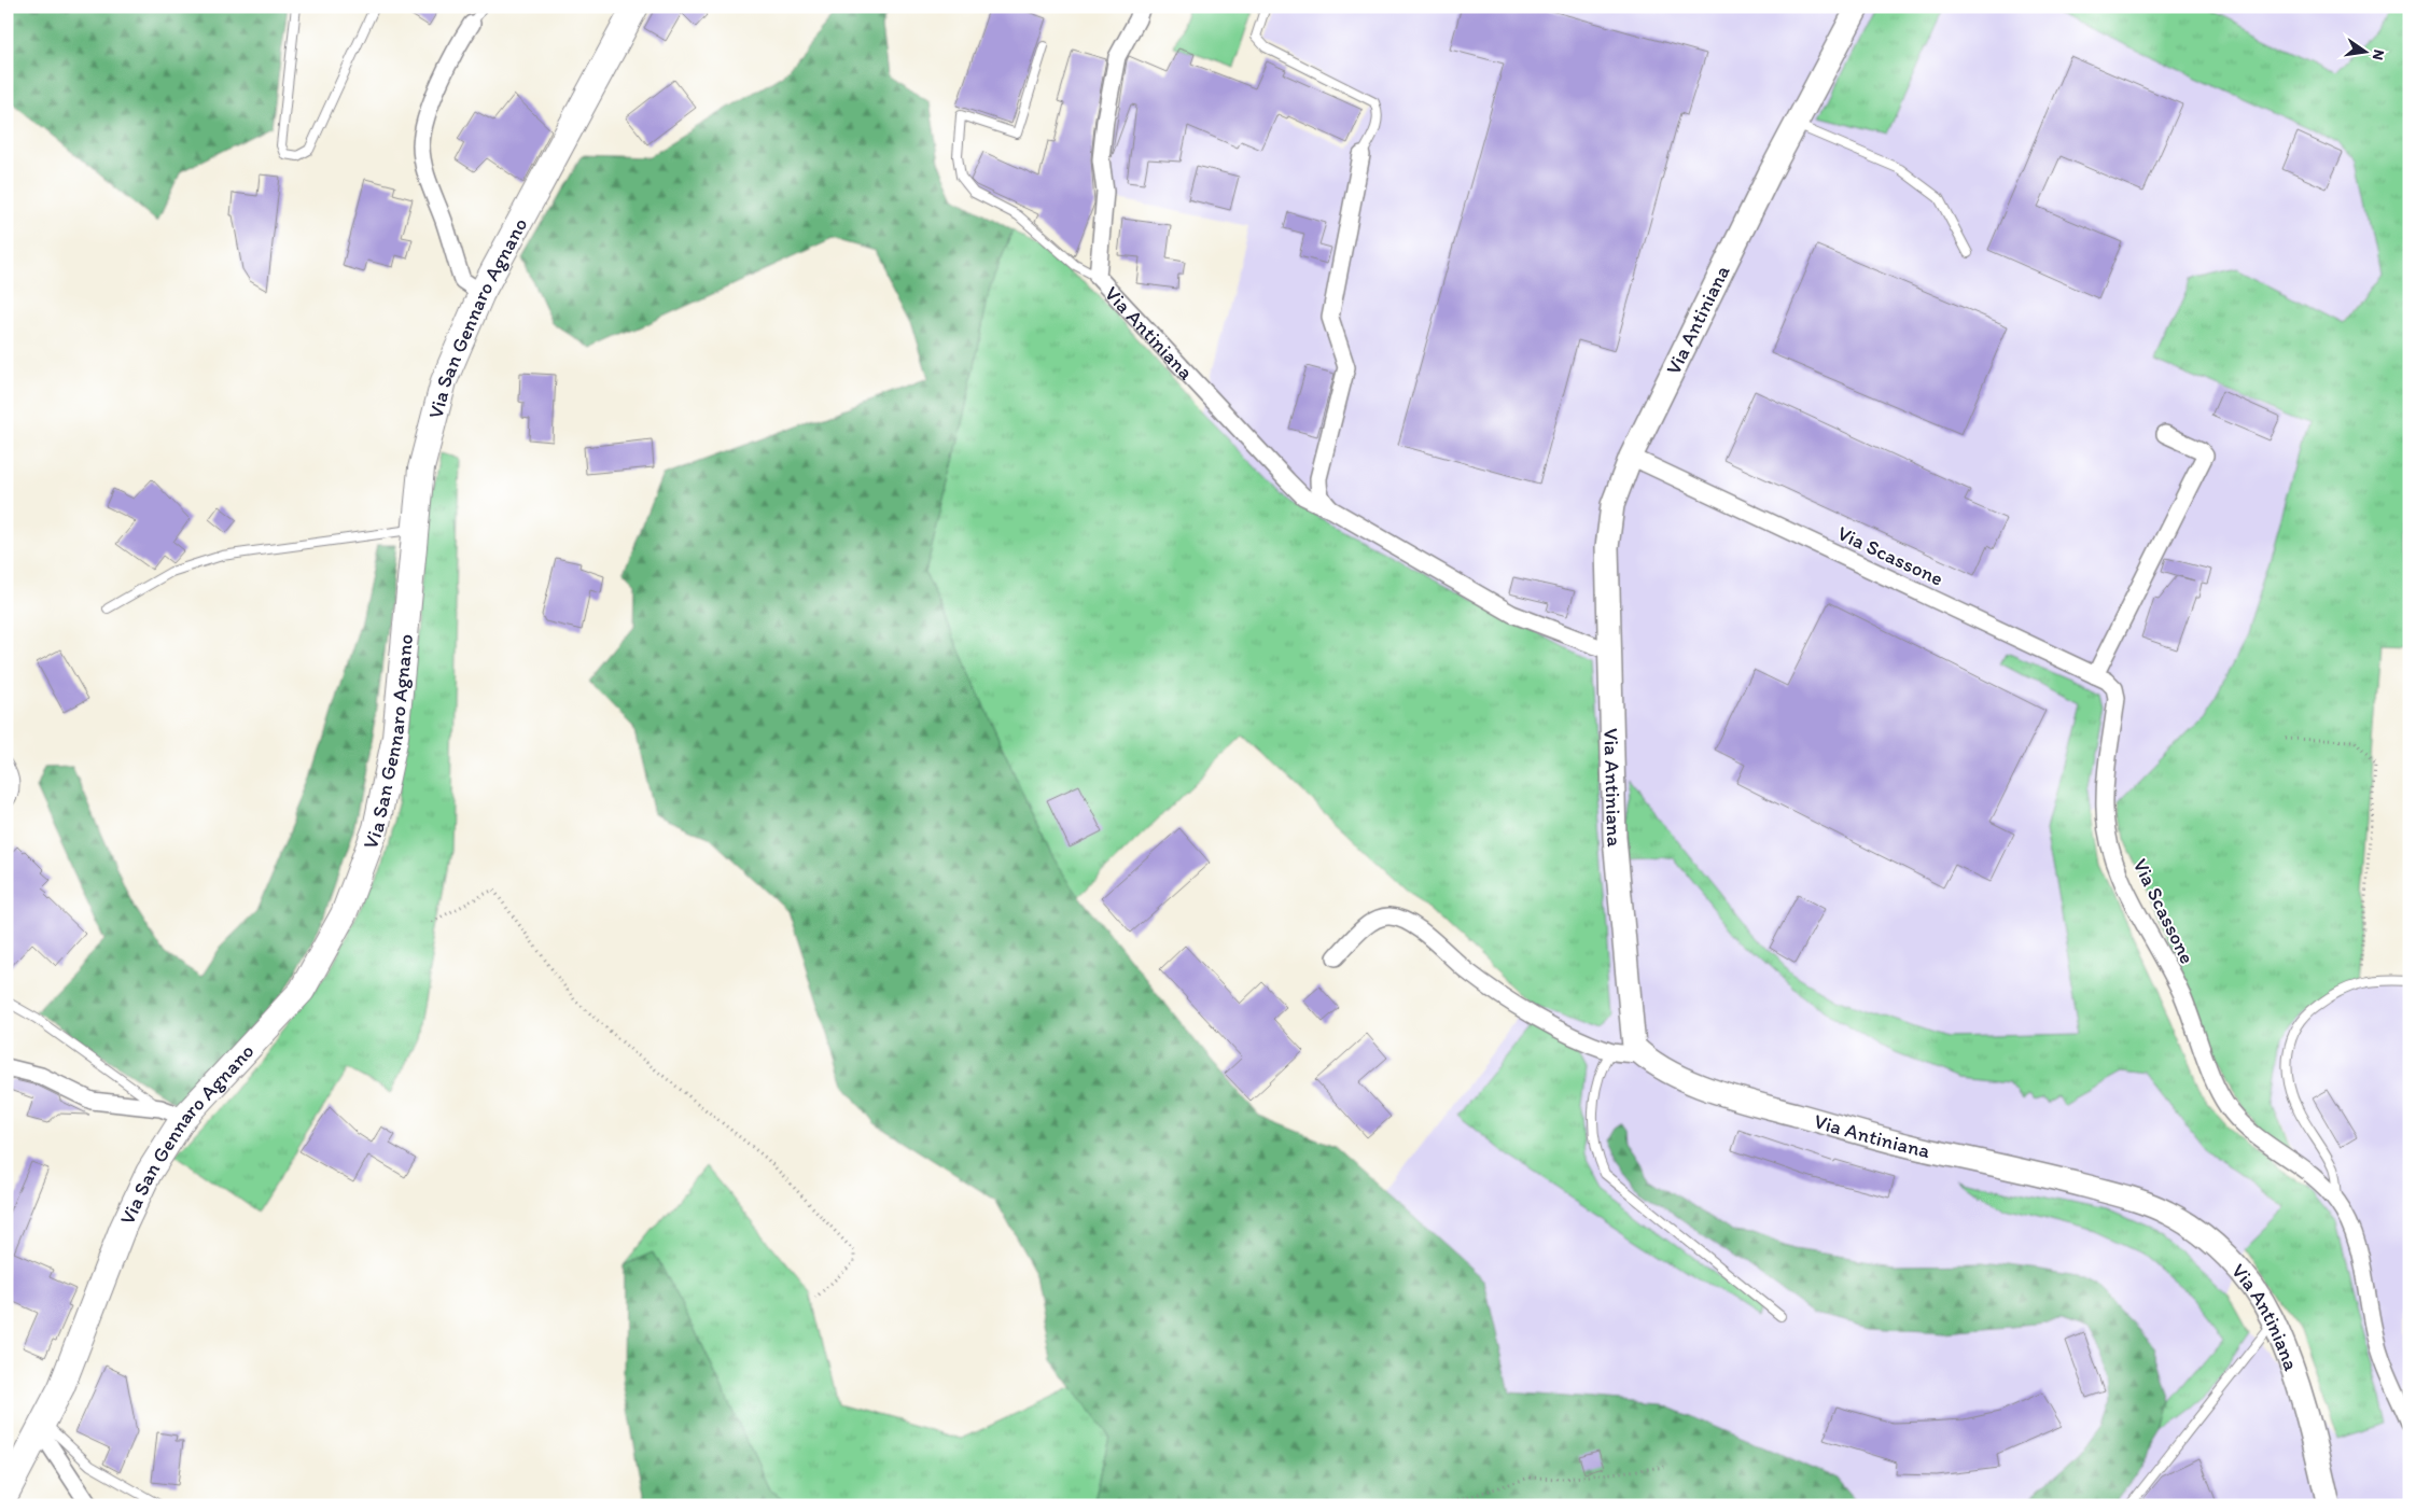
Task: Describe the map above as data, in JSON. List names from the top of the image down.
{
  "streets": {
    "main road": ["Via San Gennaro Agnano"],
    "street": ["Via Antiniana", "Via Scassone"]
  },
  "crossings": [
    ["Via Antiniana", "Via Scassone"]
  ],
  "north": "right"
}
